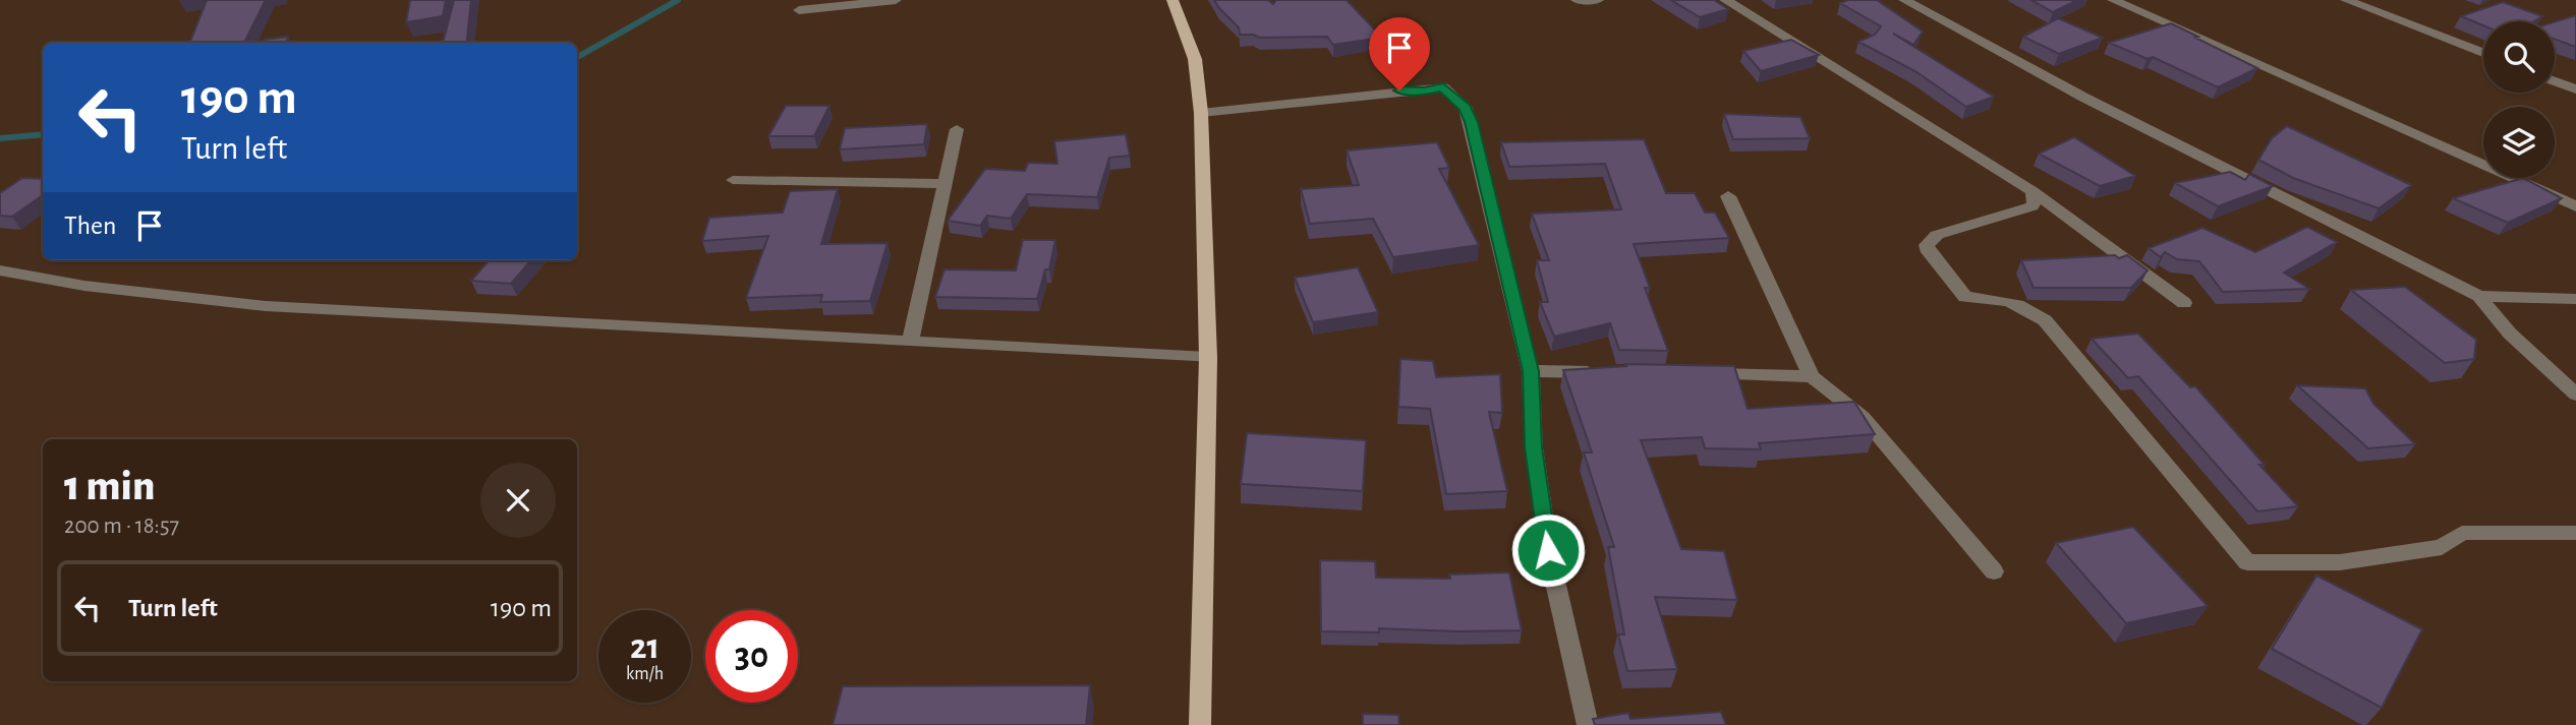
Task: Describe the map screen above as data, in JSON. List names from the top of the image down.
{
  "page": {
    "turn": ["190 m", "Turn left"],
    "then": "Then",
    "heading": ["1 min", "200 m · 18:57"],
    "list": [
      {
        "name": "Turn left",
        "value": "190 m"
      }
    ],
    "speed": "21 km/h",
    "limit": "30"
  }
}
